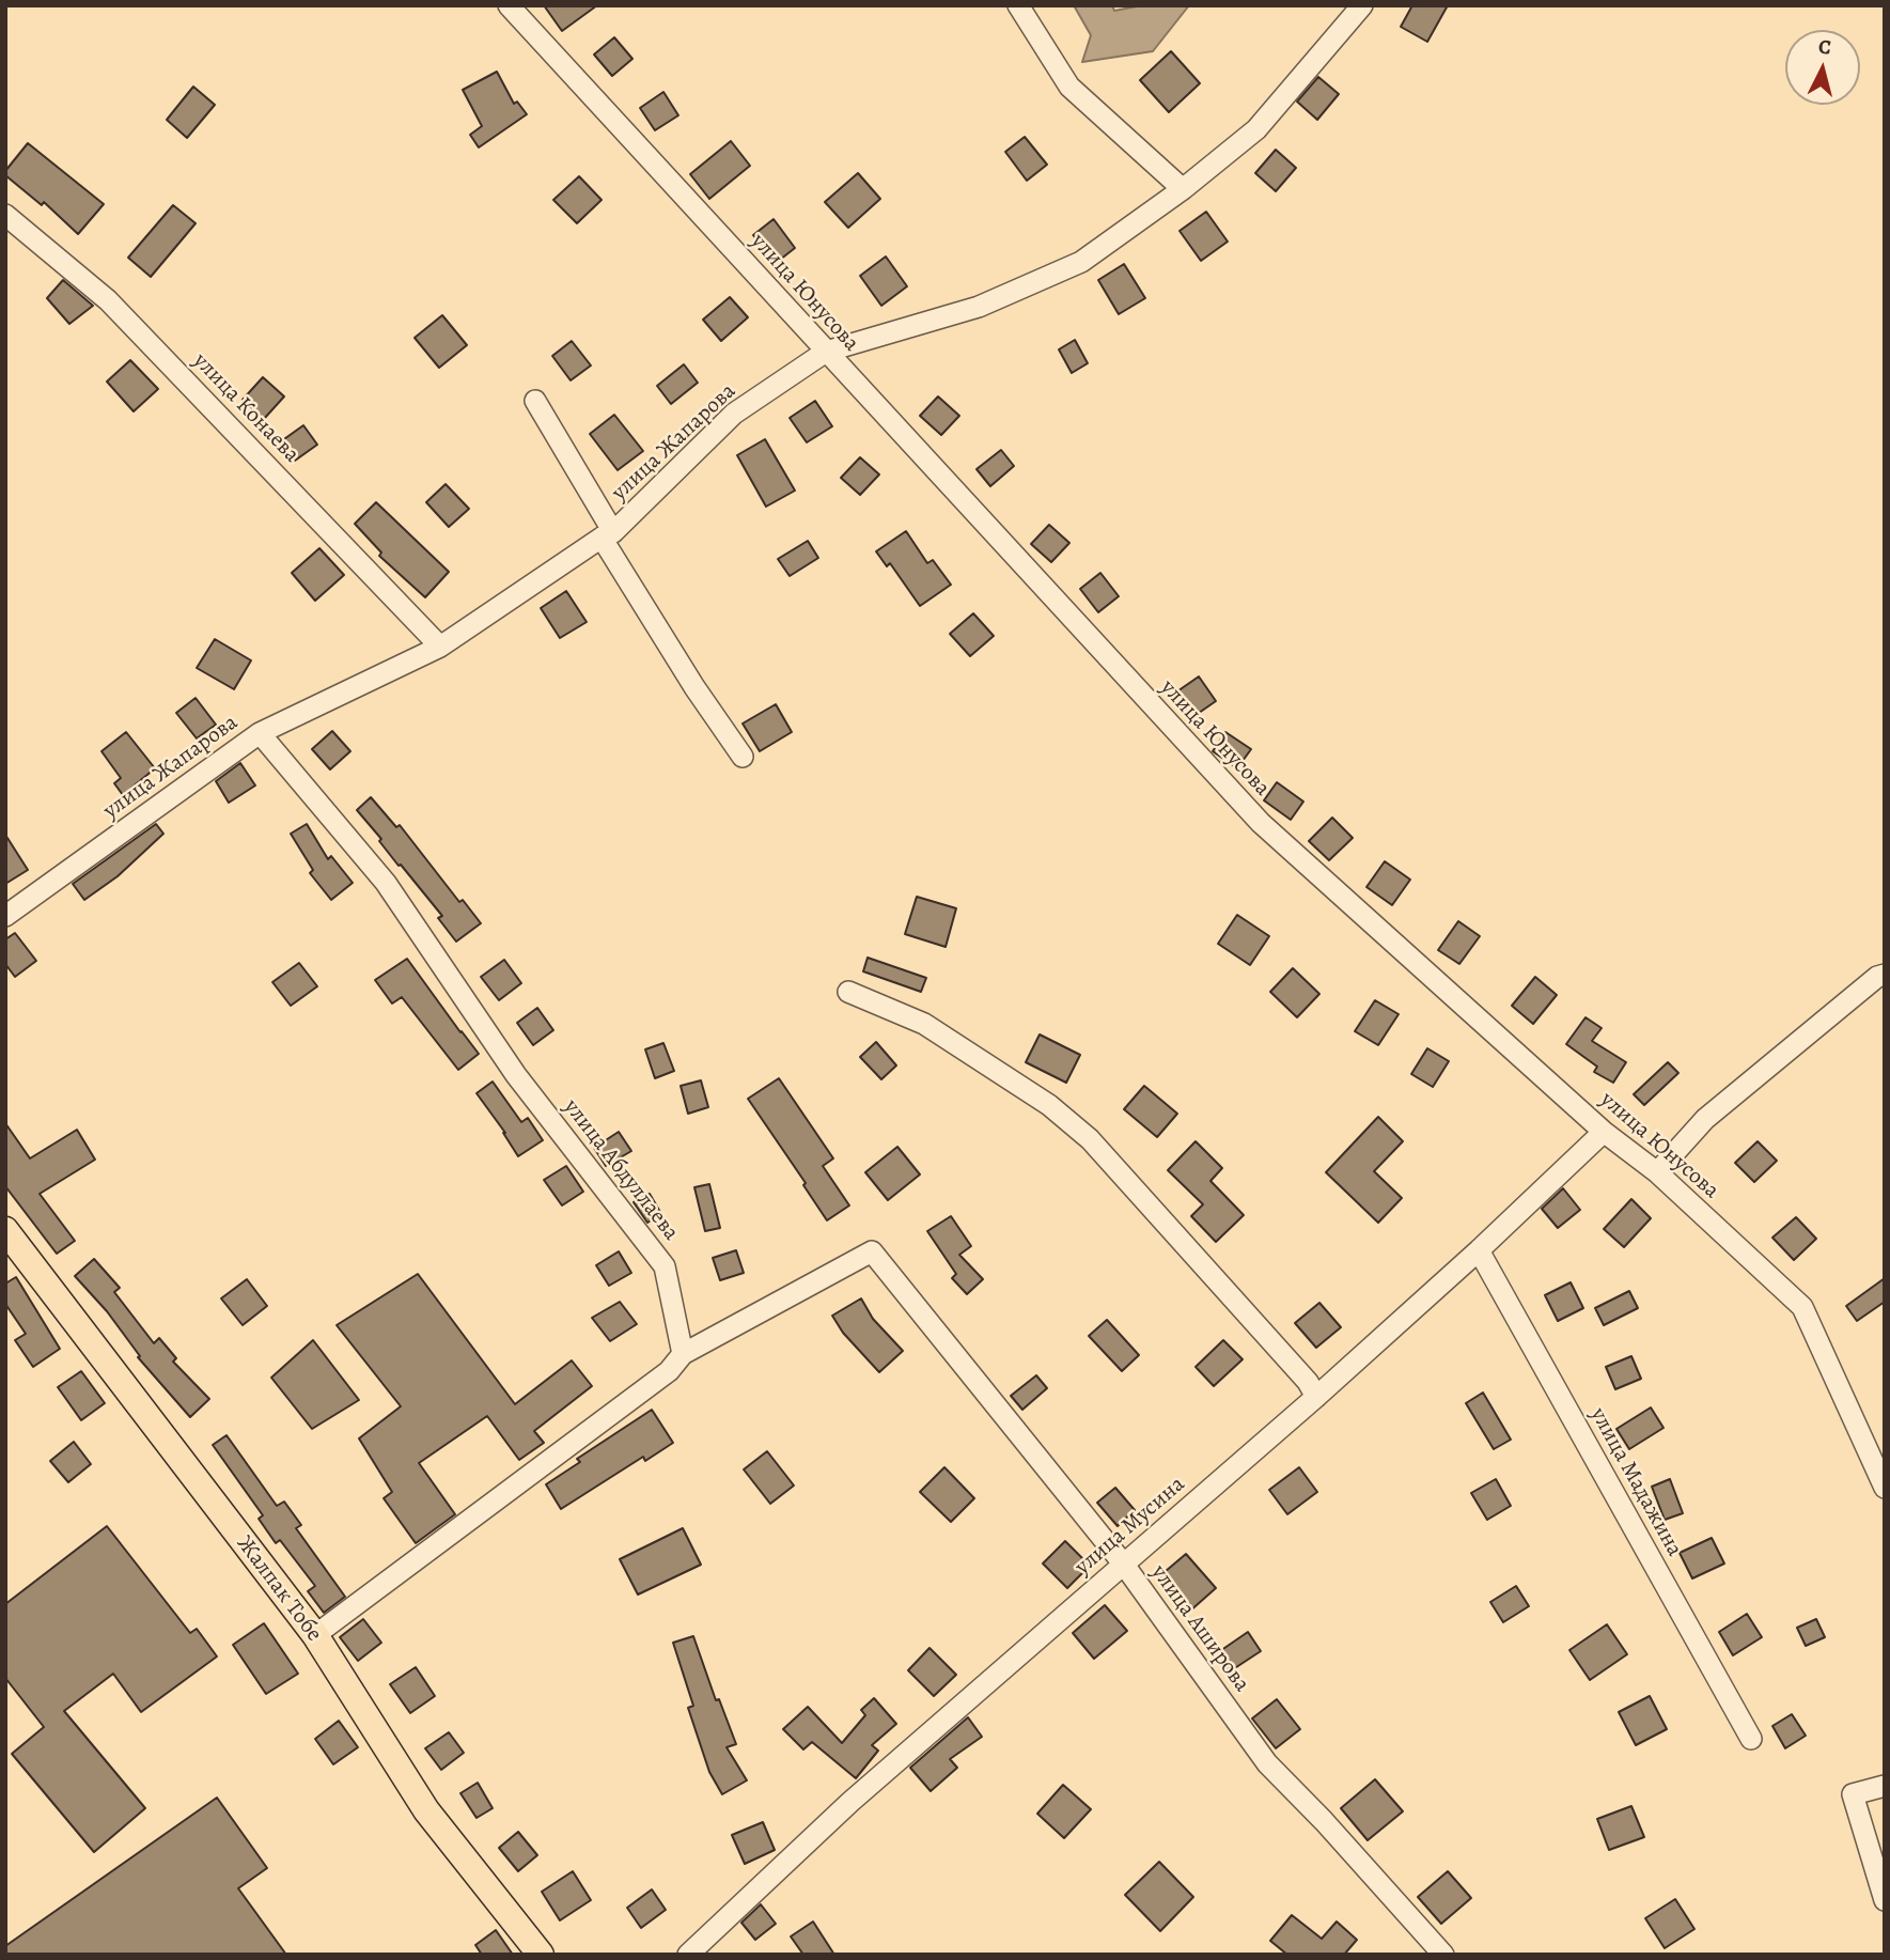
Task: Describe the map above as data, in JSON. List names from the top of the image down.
{
  "streets": {
    "main road": ["Жалпак Тобе"],
    "street": [
      "улица Юнусова",
      "улица Конаева",
      "улица Жапарова",
      "улица Абдуллаева",
      "улица Мадажина",
      "улица Мусина",
      "улица Аширова"
    ]
  },
  "crossings": [
    ["улица Юнусова", "улица Жапарова"],
    ["улица Юнусова", "улица Мусина"],
    ["улица Конаева", "улица Жапарова"],
    ["улица Жапарова", "улица Абдуллаева"],
    ["улица Абдуллаева", "улица Аширова"],
    ["улица Мадажина", "улица Мусина"],
    ["улица Мусина", "улица Аширова"]
  ],
  "north": "top"
}
